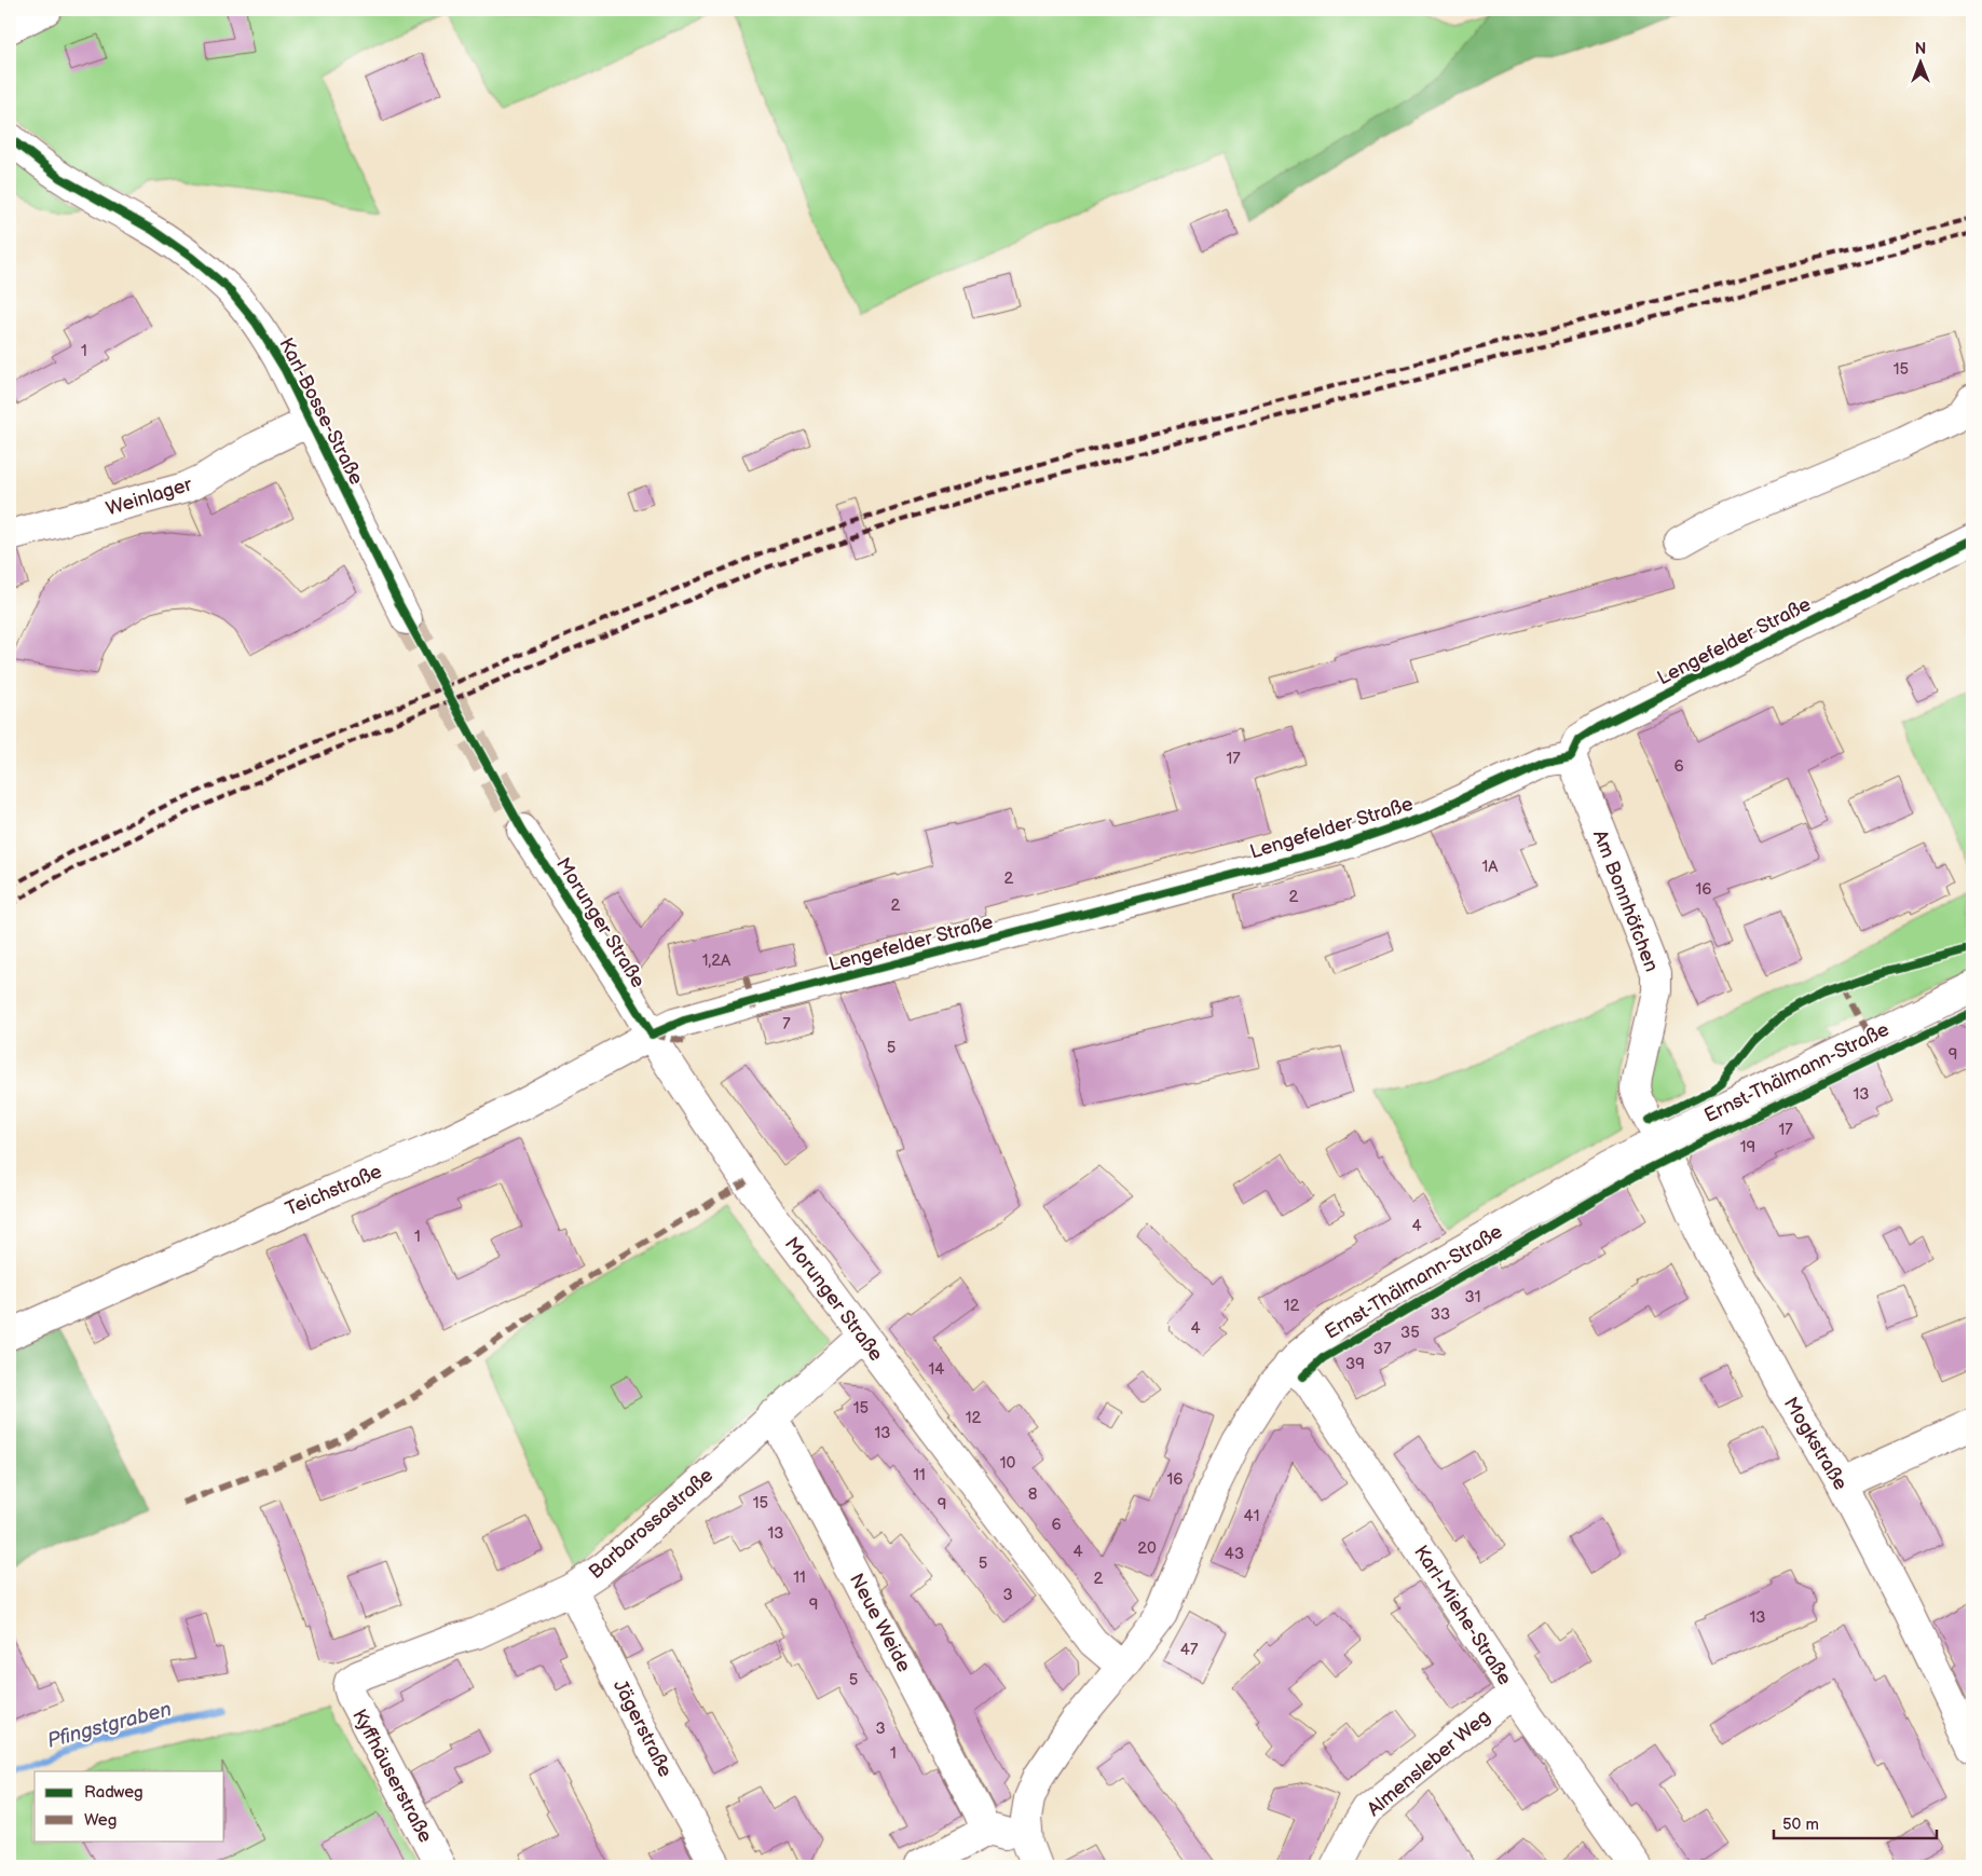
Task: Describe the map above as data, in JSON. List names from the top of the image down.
{
  "streets": {
    "street": [
      "Karl-Bosse-Straße",
      "Weinlager",
      "Lengefelder Straße",
      "Am Bonnhöfchen",
      "Morunger Straße",
      "Ernst-Thälmann-Straße",
      "Teichstraße",
      "Mogkstraße",
      "Barbarossastraße",
      "Karl-Miehe-Straße",
      "Neue Weide",
      "Jägerstraße",
      "Almensleber Weg",
      "Kyffhäuserstraße"
    ]
  },
  "crossings": [
    ["Karl-Bosse-Straße", "Weinlager"],
    ["Lengefelder Straße", "Am Bonnhöfchen"],
    ["Lengefelder Straße", "Morunger Straße"],
    ["Lengefelder Straße", "Teichstraße"],
    ["Am Bonnhöfchen", "Ernst-Thälmann-Straße"],
    ["Am Bonnhöfchen", "Mogkstraße"],
    ["Morunger Straße", "Ernst-Thälmann-Straße"],
    ["Morunger Straße", "Teichstraße"],
    ["Morunger Straße", "Barbarossastraße"],
    ["Ernst-Thälmann-Straße", "Mogkstraße"],
    ["Ernst-Thälmann-Straße", "Karl-Miehe-Straße"],
    ["Barbarossastraße", "Neue Weide"],
    ["Barbarossastraße", "Jägerstraße"],
    ["Barbarossastraße", "Kyffhäuserstraße"],
    ["Karl-Miehe-Straße", "Almensleber Weg"]
  ],
  "water": ["Pfingstgraben"],
  "house_numbers": [
    "1",
    "15",
    "17",
    "6",
    "1A",
    "2",
    "16",
    "2",
    "2",
    "1,2A",
    "7",
    "5",
    "9",
    "13",
    "17",
    "19",
    "4",
    "1",
    "31",
    "12",
    "33",
    "4",
    "35",
    "37",
    "39",
    "14",
    "15",
    "12",
    "13",
    "10",
    "11",
    "16",
    "8",
    "15",
    "9",
    "41",
    "6",
    "13",
    "20",
    "4",
    "43",
    "5",
    "11",
    "2",
    "3",
    "9",
    "13",
    "47",
    "5",
    "3",
    "1"
  ],
  "legend": ["Radweg", "Weg"],
  "scale_bar": "50 m",
  "north": "top"
}
